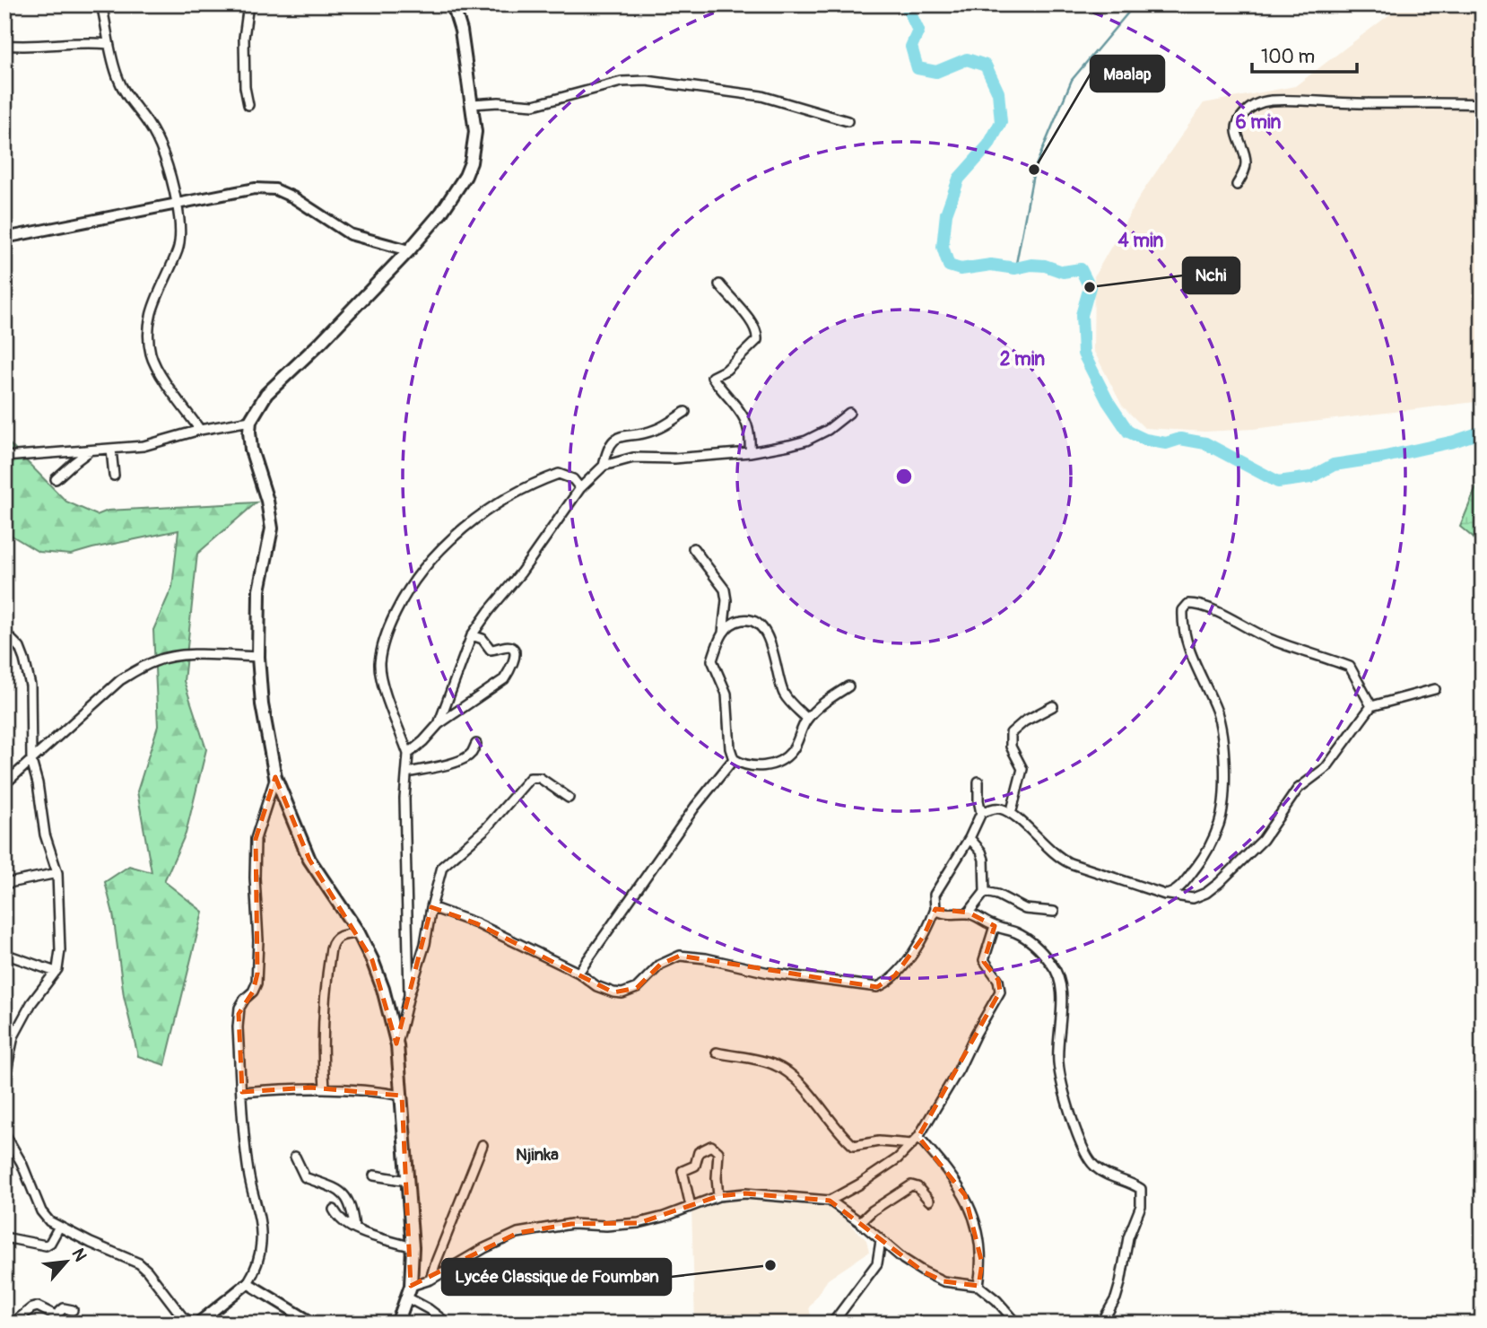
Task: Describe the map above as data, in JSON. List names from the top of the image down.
{
  "districts": ["Njinka"],
  "places": ["Maalap", "Nchi", "Lycée Classique de Foumban"],
  "scale_bar": "100 m",
  "north": "top right",
  "rings": ["6 min", "4 min", "2 min"]
}
